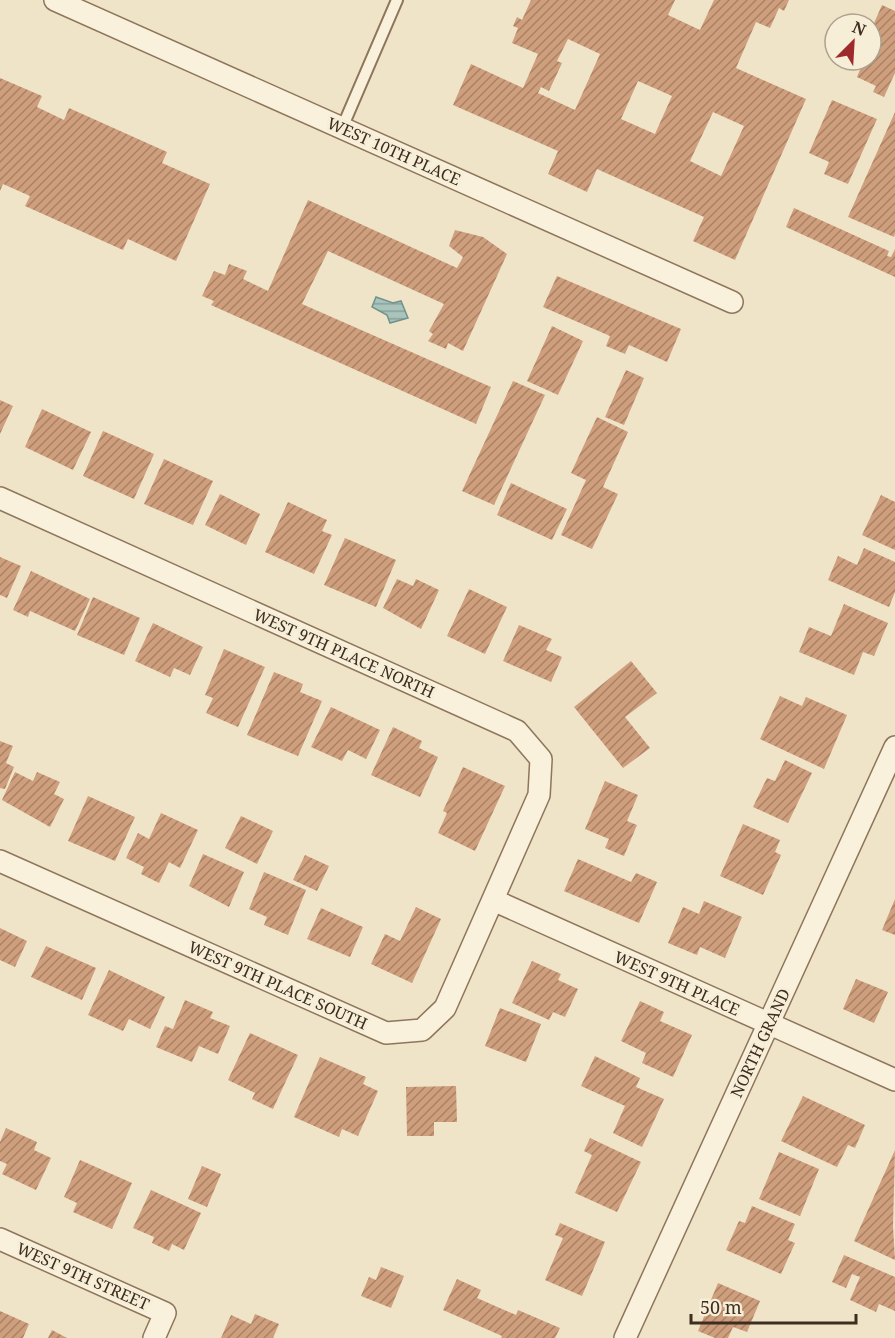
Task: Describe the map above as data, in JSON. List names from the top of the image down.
{
  "streets": {
    "street": [
      "WEST 10TH PLACE",
      "WEST 9TH PLACE NORTH",
      "WEST 9TH PLACE",
      "WEST 9TH PLACE SOUTH",
      "NORTH GRAND",
      "WEST 9TH STREET"
    ]
  },
  "crossings": [
    ["WEST 9TH PLACE NORTH", "WEST 9TH PLACE"],
    ["WEST 9TH PLACE NORTH", "WEST 9TH PLACE SOUTH"],
    ["WEST 9TH PLACE", "WEST 9TH PLACE SOUTH"],
    ["WEST 9TH PLACE", "NORTH GRAND"]
  ],
  "scale_bar": "50 m",
  "north": "top right"
}
